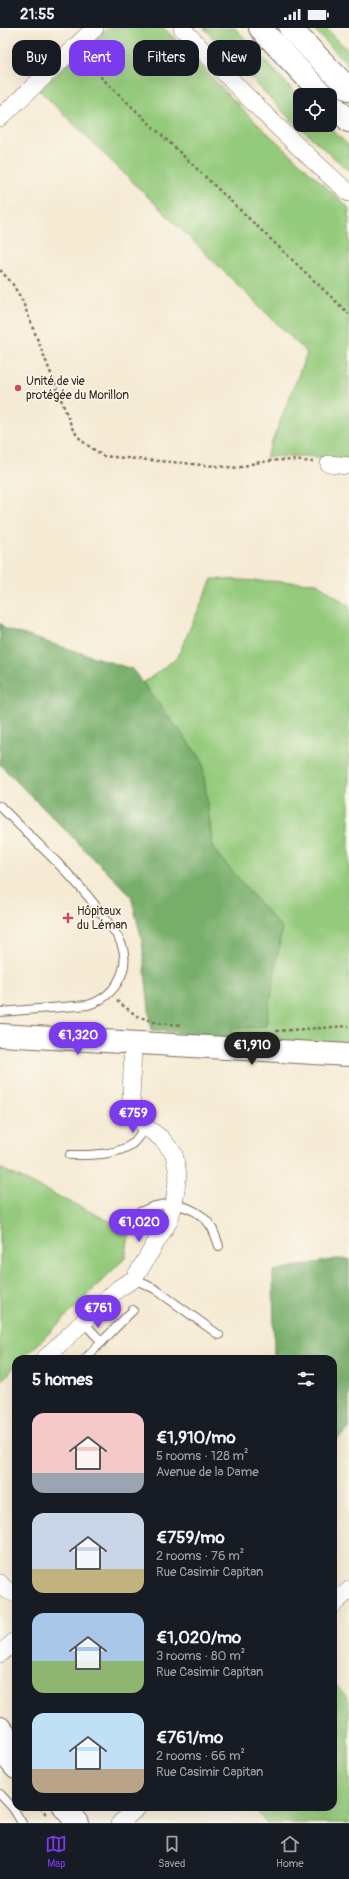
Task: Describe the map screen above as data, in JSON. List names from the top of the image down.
{
  "places": {
    "other": ["Unité de vie protégée du Morillon"],
    "health": ["Hôpitaux du Léman"]
  },
  "page": {
    "status": "21:55",
    "chip": [
      "Buy",
      "Rent",
      "Filters",
      "New"
    ],
    "price": [
      "€1,320",
      "€1,910",
      "€759",
      "€1,020",
      "€761"
    ],
    "heading": "5 homes",
    "list": [
      {
        "name": "€1,910/mo",
        "note": "5 rooms · 128 m² · Avenue de la Dame"
      },
      {
        "name": "€759/mo",
        "note": "2 rooms · 76 m² · Rue Casimir Capitan"
      },
      {
        "name": "€1,020/mo",
        "note": "3 rooms · 80 m² · Rue Casimir Capitan"
      },
      {
        "name": "€761/mo",
        "note": "2 rooms · 66 m² · Rue Casimir Capitan"
      }
    ],
    "tabs": ["Map", "Saved", "Home"]
  }
}
